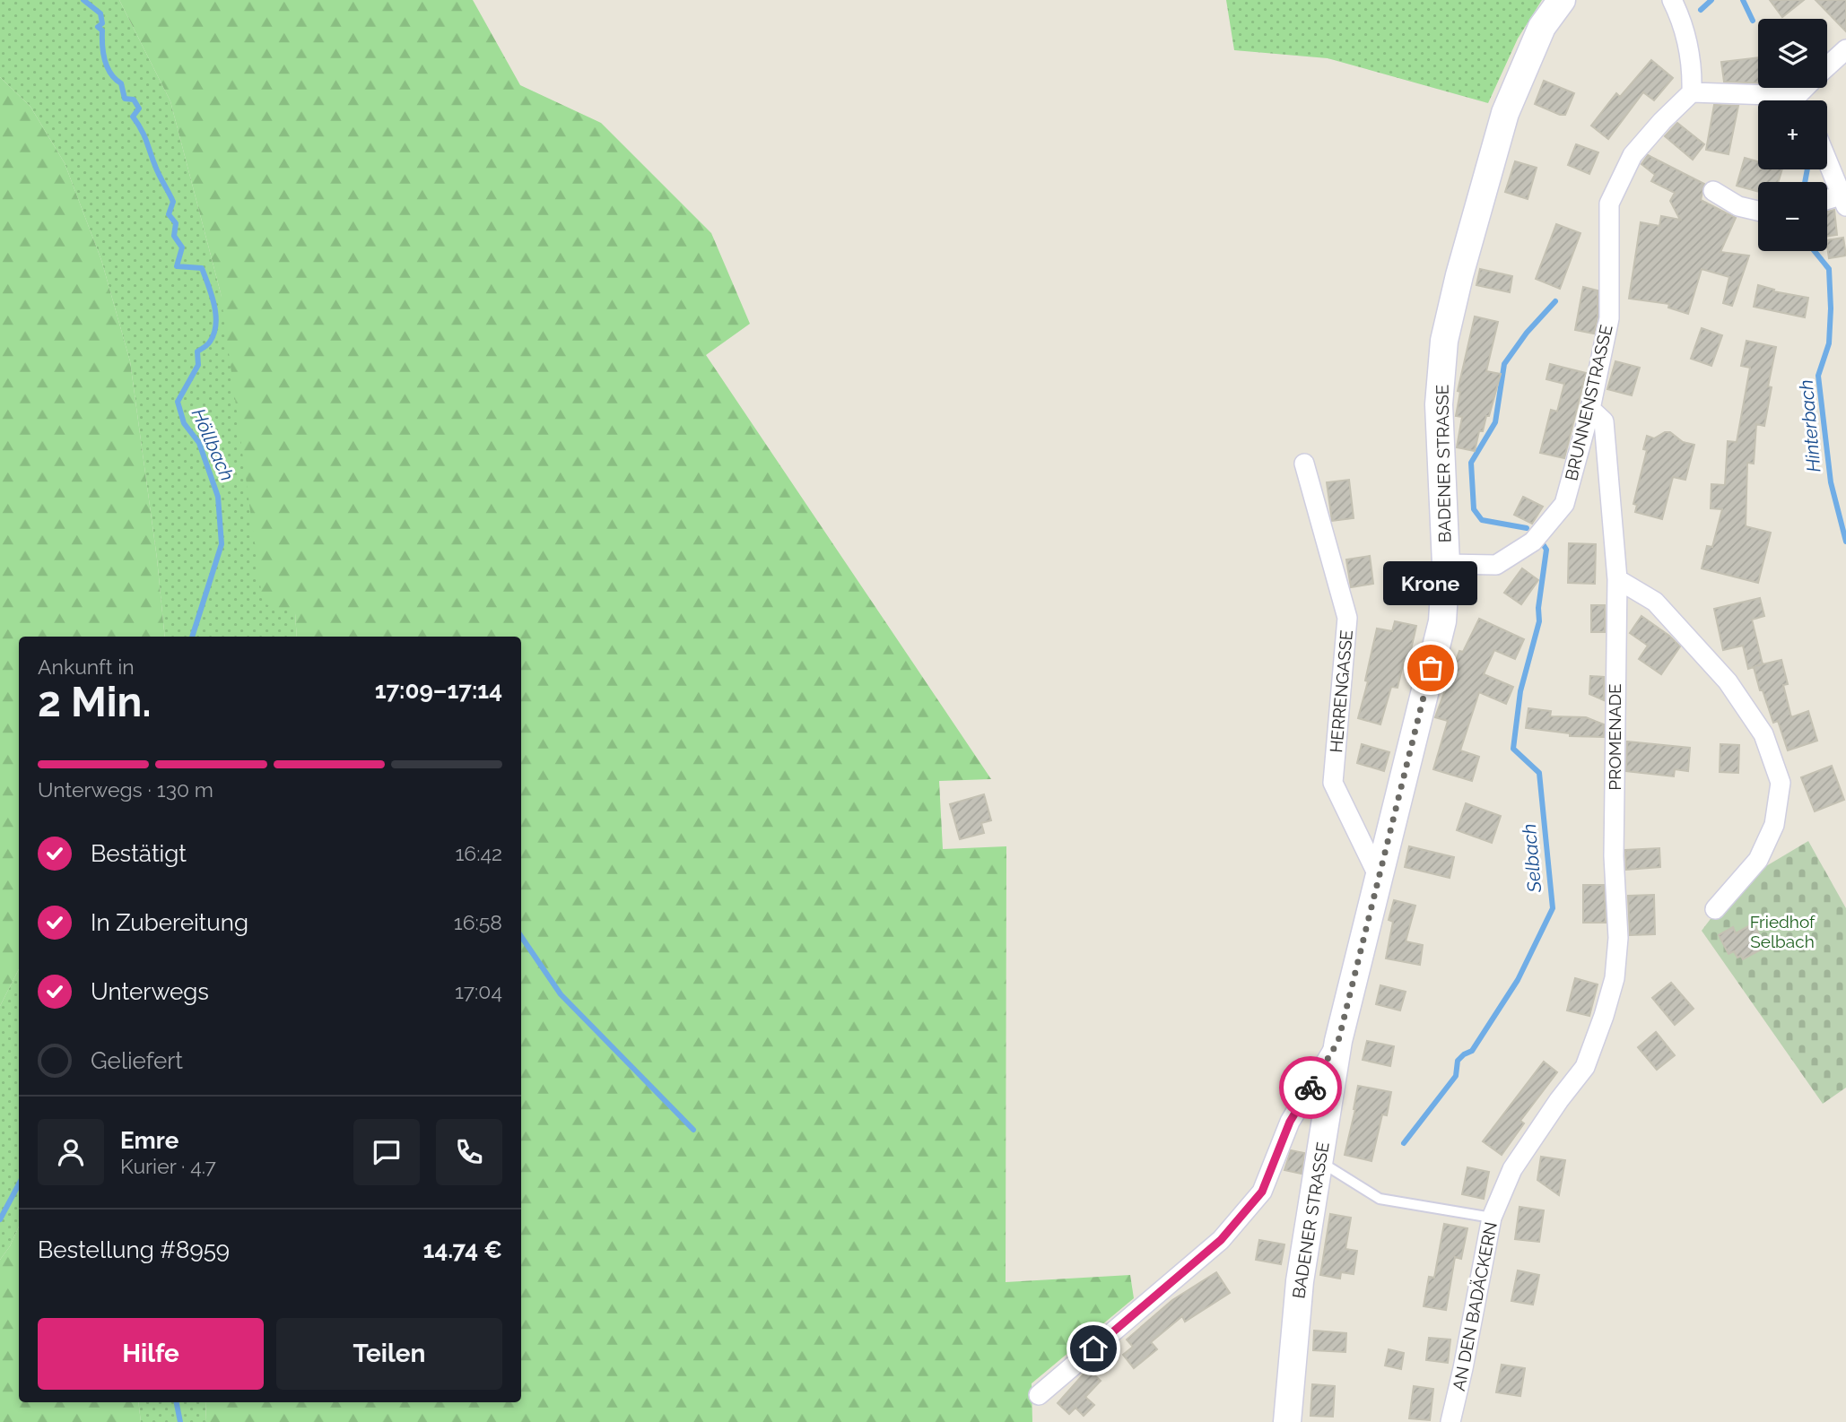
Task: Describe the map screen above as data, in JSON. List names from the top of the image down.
{
  "streets": {
    "main road": ["BADENER STRASSE"],
    "street": [
      "BRUNNENSTRASSE",
      "HERRENGASSE",
      "PROMENADE",
      "AN DEN BADÄCKERN"
    ]
  },
  "crossings": [
    ["BRUNNENSTRASSE", "BADENER STRASSE"],
    ["BRUNNENSTRASSE", "PROMENADE"],
    ["BADENER STRASSE", "HERRENGASSE"],
    ["PROMENADE", "AN DEN BADÄCKERN"]
  ],
  "water": ["Hinterbach", "Höllbach", "Selbach"],
  "parks": ["Friedhof Selbach"],
  "places": ["Krone"],
  "page": {
    "map_buttons": ["+", "−"],
    "bubble": "Krone",
    "heading": ["2 Min.", "Ankunft in", "17:09–17:14"],
    "panel": [
      "Emre",
      "Kurier · 4.7",
      "Bestellung #8959",
      "14.74 €"
    ],
    "bar": "Unterwegs · 130 m",
    "list": [
      ["Bestätigt", "16:42"],
      ["In Zubereitung", "16:58"],
      ["Unterwegs", "17:04"],
      "Geliefert"
    ],
    "buttons": ["Hilfe", "Teilen"]
  }
}
